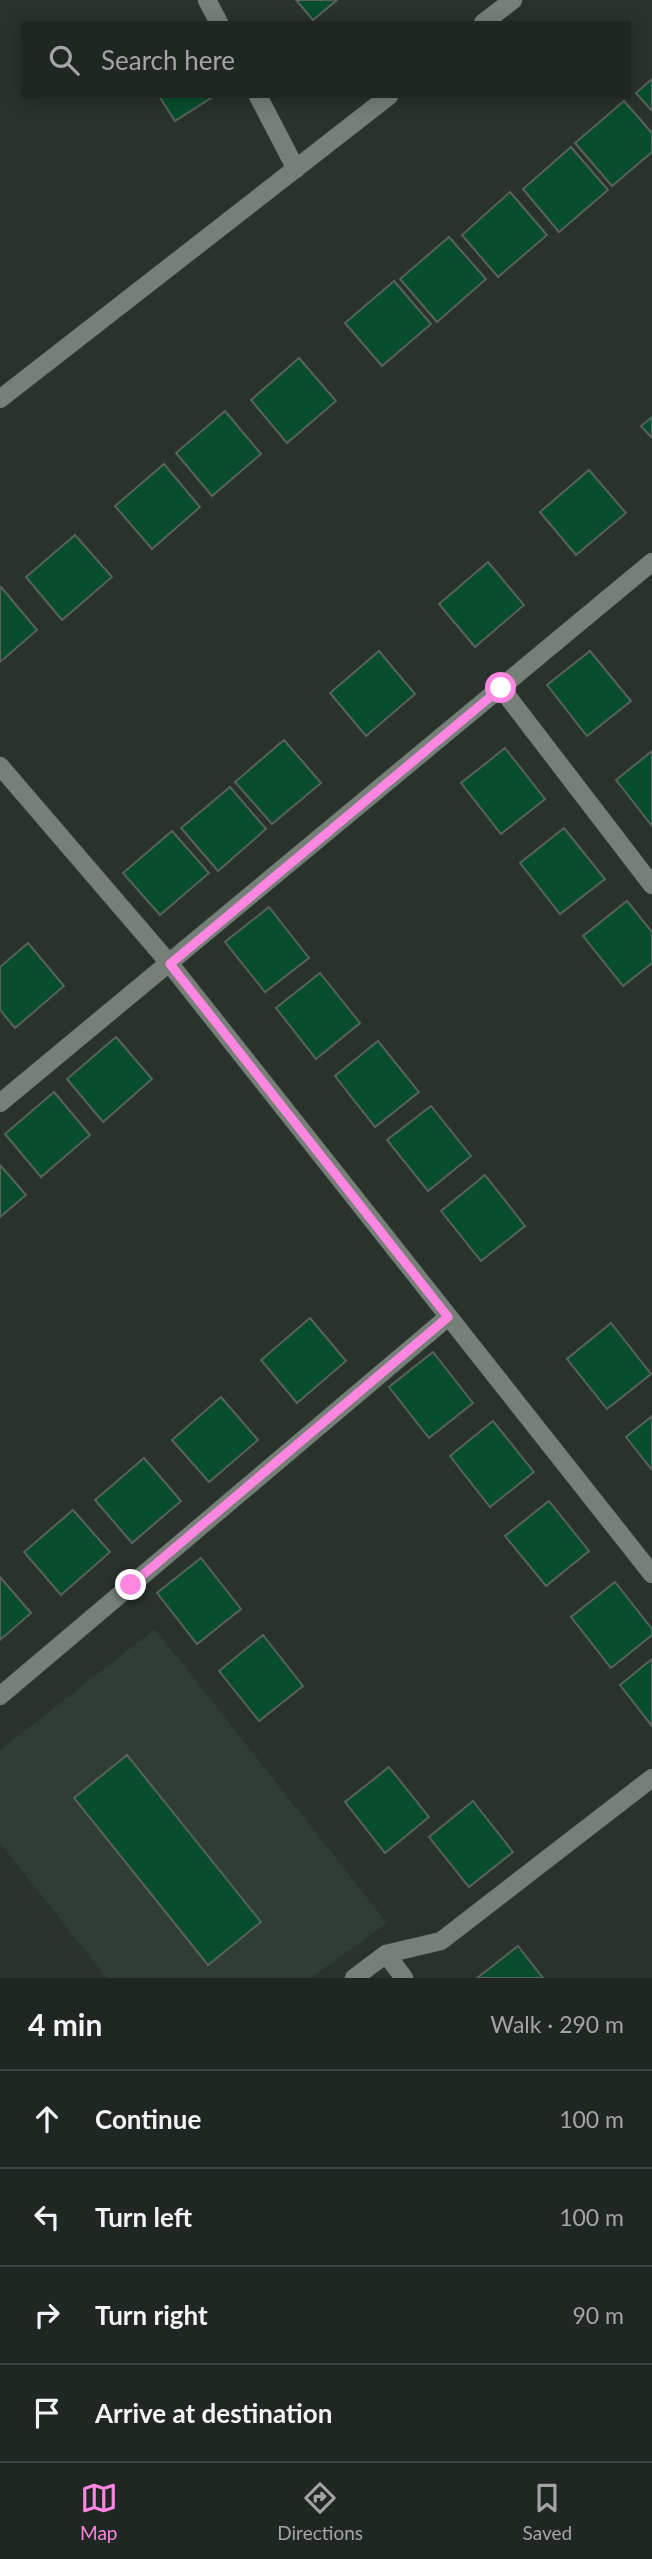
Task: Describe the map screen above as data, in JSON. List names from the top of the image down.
{
  "page": {
    "search": "Search here",
    "heading": ["4 min", "Walk · 290 m"],
    "list": [
      ["Continue", "100 m"],
      ["Turn left", "100 m"],
      ["Turn right", "90 m"],
      "Arrive at destination"
    ],
    "nav": ["Map", "Directions", "Saved"]
  }
}
